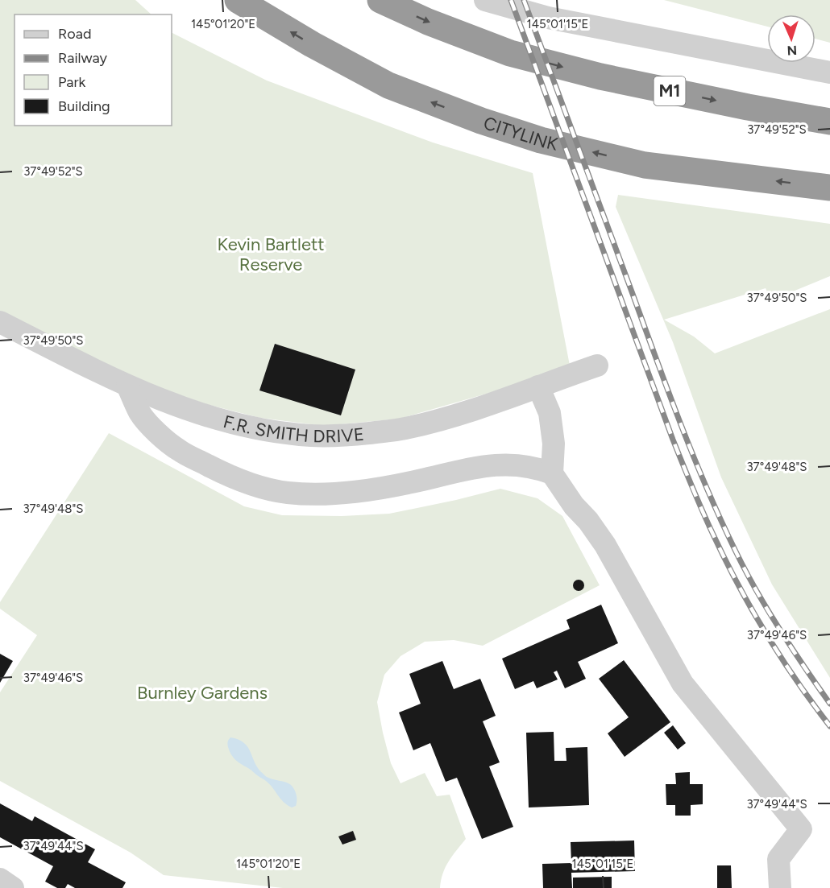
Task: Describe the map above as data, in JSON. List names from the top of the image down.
{
  "streets": {
    "highway": ["M1", "CITYLINK"],
    "street": ["F.R. SMITH DRIVE"]
  },
  "parks": ["Kevin Bartlett Reserve", "Burnley Gardens"],
  "legend": [
    "Road",
    "Railway",
    "Park",
    "Building"
  ],
  "north": "bottom",
  "coordinates": [
    "145°01'20\"E",
    "145°01'15\"E",
    "37°49'52\"S",
    "37°49'50\"S",
    "37°49'48\"S",
    "37°49'46\"S",
    "37°49'44\"S"
  ]
}
